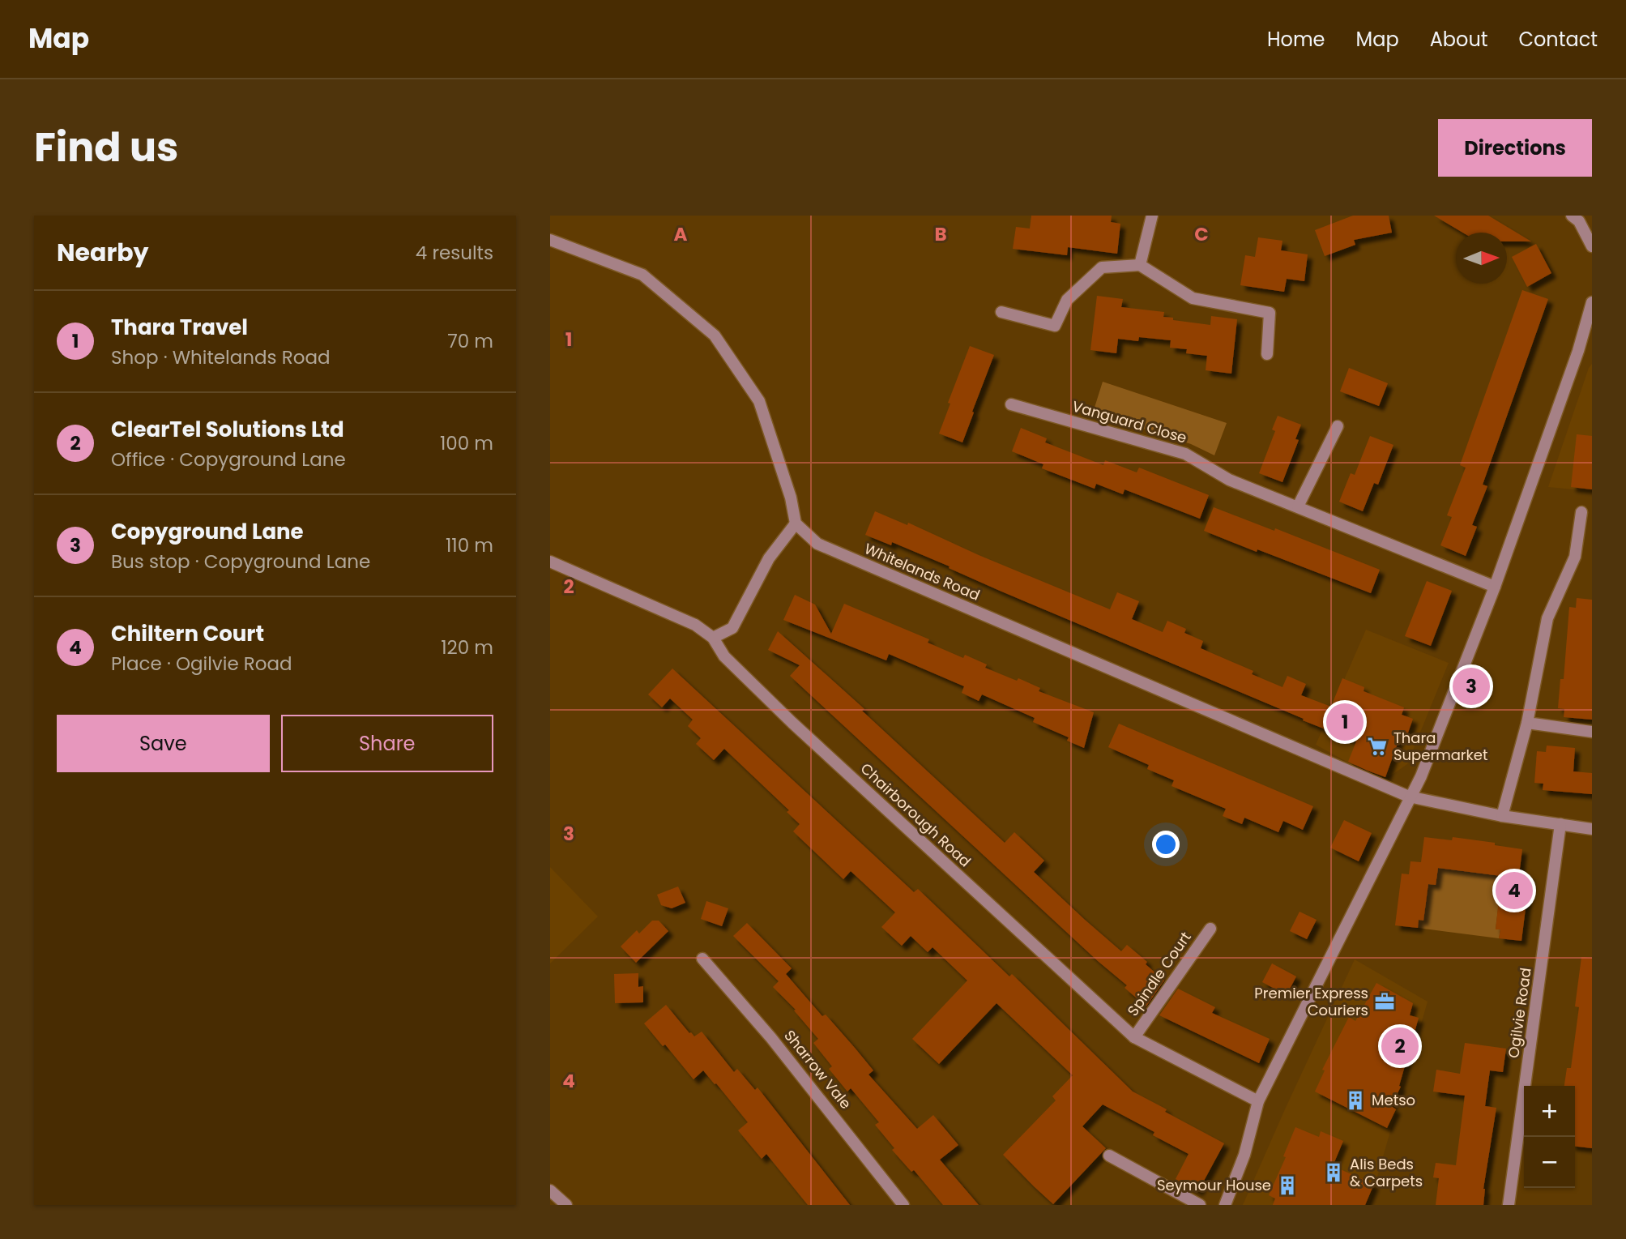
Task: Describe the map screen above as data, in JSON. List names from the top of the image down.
{
  "streets": {
    "street": [
      "Vanguard Close",
      "Whitelands Road",
      "Chairborough Road",
      "Spindle Court",
      "Ogilvie Road",
      "Sharrow Vale"
    ]
  },
  "crossings": [
    ["Whitelands Road", "Ogilvie Road"],
    ["Chairborough Road", "Spindle Court"]
  ],
  "places": {
    "supermarket": ["Thara Supermarket"],
    "office": ["Premier Express Couriers"],
    "building": ["Metso", "Alis Beds & Carpets", "Seymour House"]
  },
  "north": "right",
  "page": {
    "header": "Map",
    "nav": [
      "Home",
      "Map",
      "About",
      "Contact"
    ],
    "title": "Find us",
    "buttons": [
      "Directions",
      ["Save", "Share"]
    ],
    "heading": ["Nearby", "4 results"],
    "list": [
      {
        "mark": "1",
        "name": "Thara Travel",
        "note": "Shop · Whitelands Road",
        "value": "70 m"
      },
      {
        "mark": "2",
        "name": "ClearTel Solutions Ltd",
        "note": "Office · Copyground Lane",
        "value": "100 m"
      },
      {
        "mark": "3",
        "name": "Copyground Lane",
        "note": "Bus stop · Copyground Lane",
        "value": "110 m"
      },
      {
        "mark": "4",
        "name": "Chiltern Court",
        "note": "Place · Ogilvie Road",
        "value": "120 m"
      }
    ],
    "pins": [
      "3",
      "1",
      "4",
      "2"
    ],
    "map_buttons": ["+", "−"]
  },
  "grid": {
    "columns": ["A", "B", "C"],
    "rows": [
      "1",
      "2",
      "3",
      "4"
    ]
  }
}
